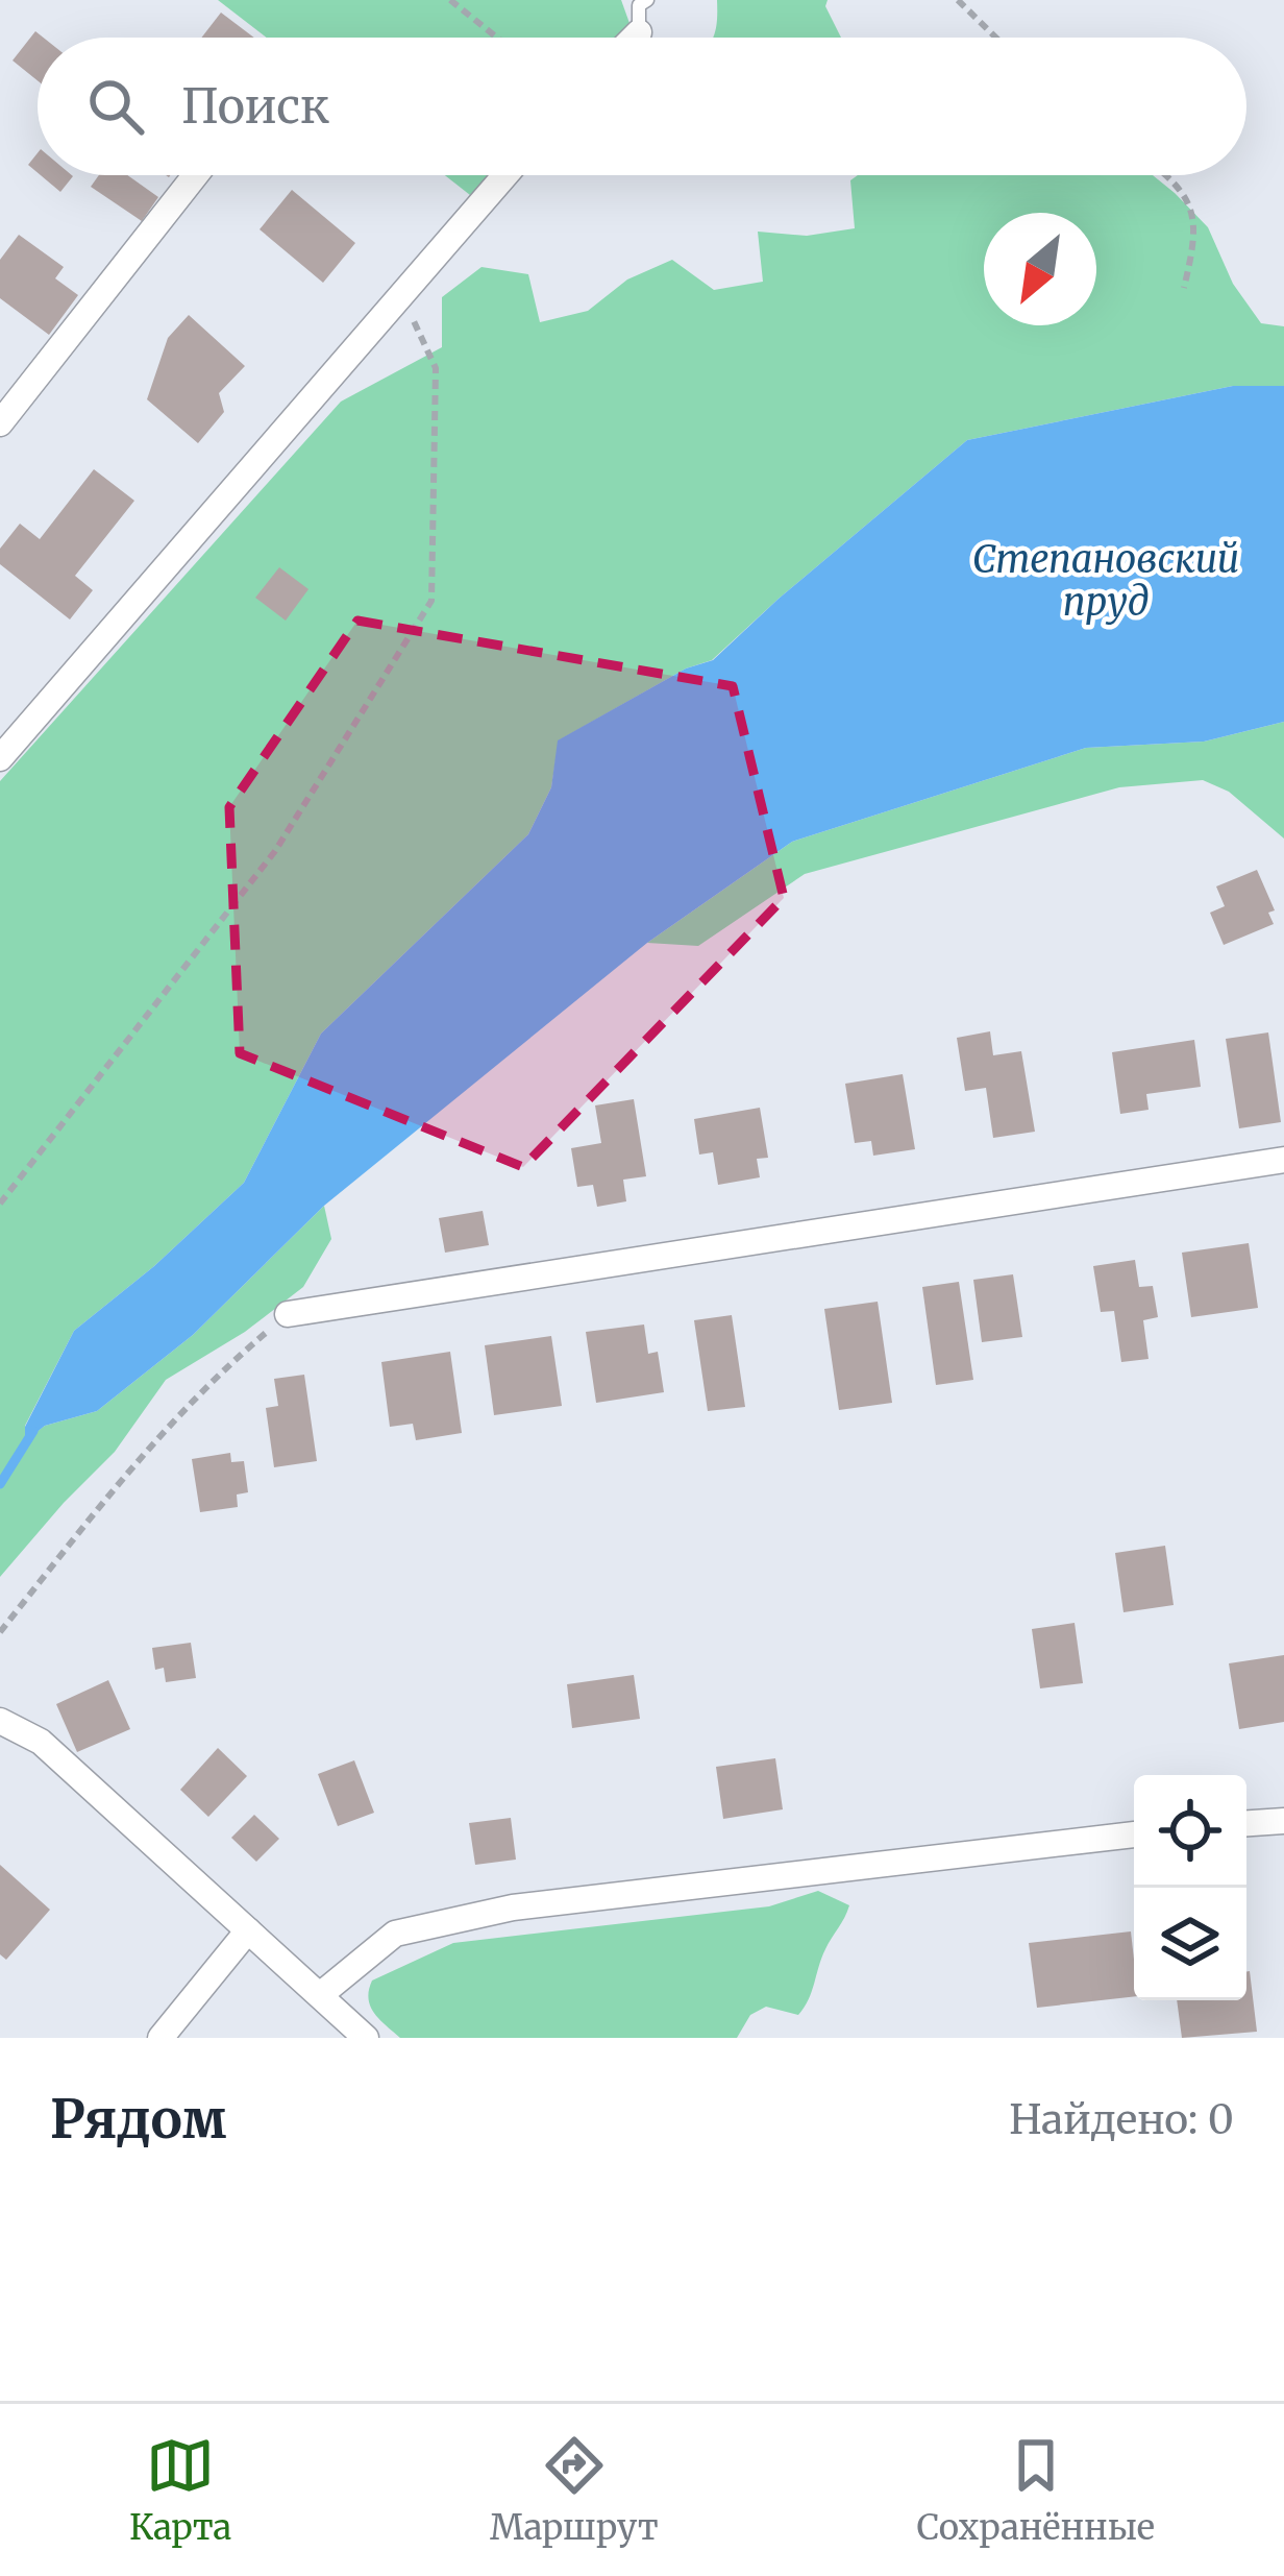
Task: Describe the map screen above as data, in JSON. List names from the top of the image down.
{
  "water": ["Степановский пруд"],
  "north": "bottom left",
  "page": {
    "search": "Поиск",
    "heading": ["Рядом", "Найдено: 0"],
    "nav": ["Карта", "Маршрут", "Сохранённые"]
  }
}
